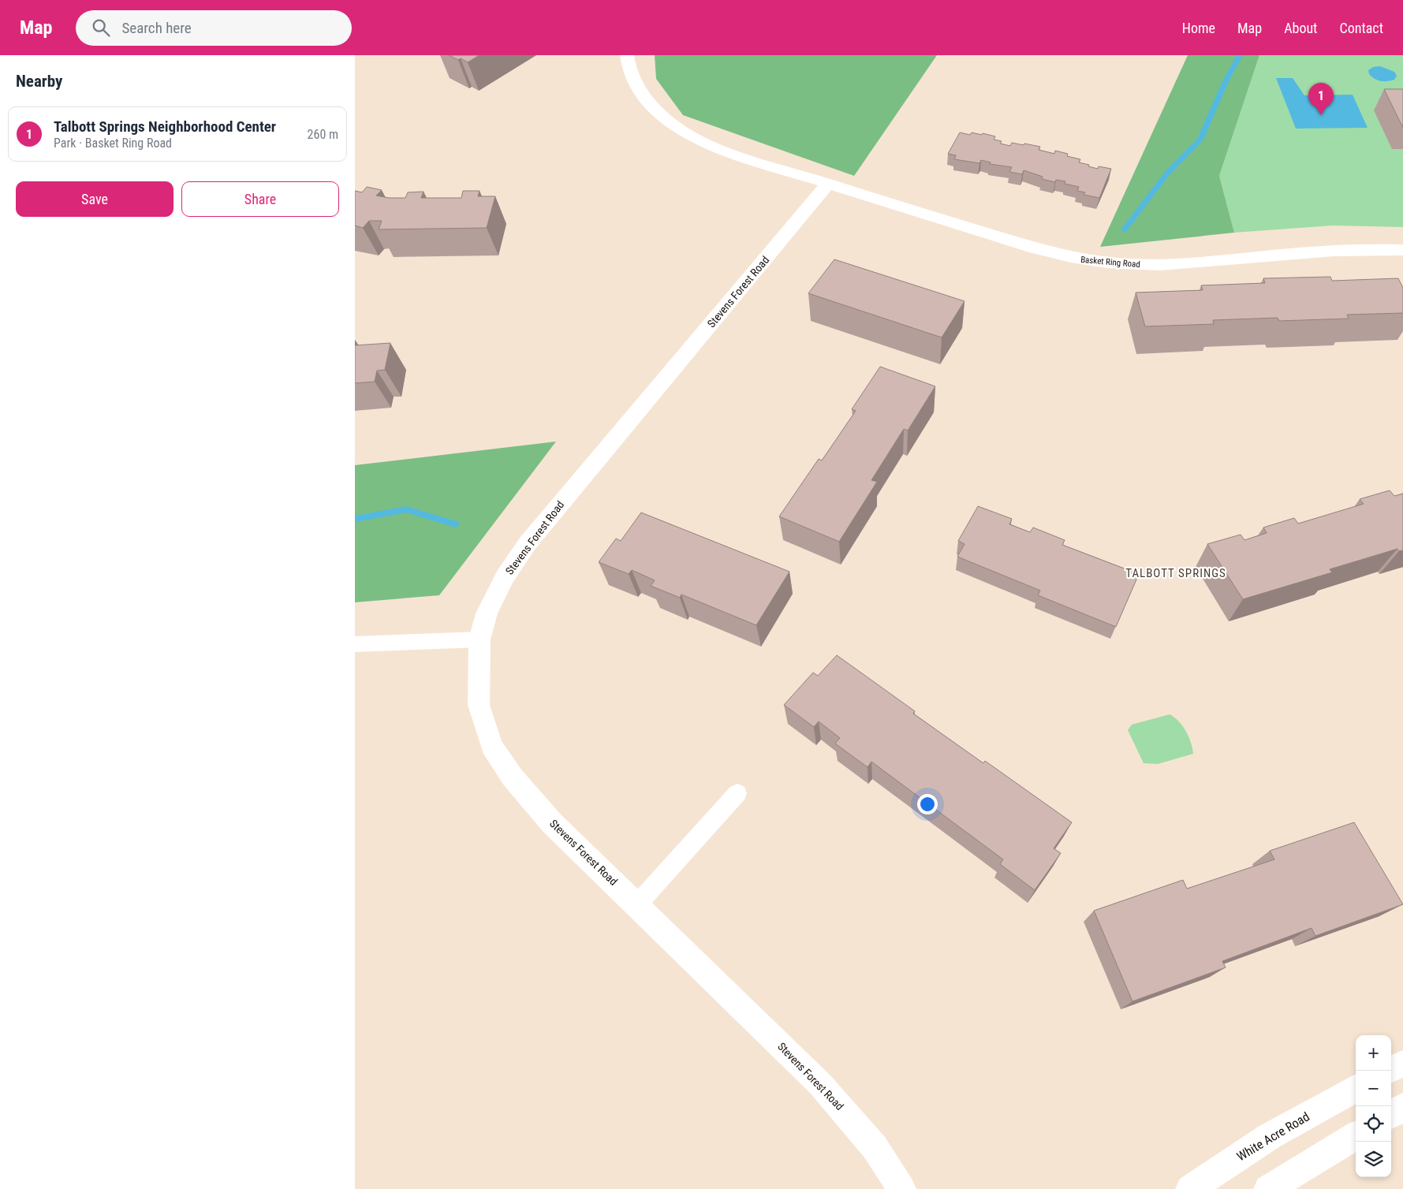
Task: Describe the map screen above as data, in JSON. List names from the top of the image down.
{
  "streets": {
    "street": ["Basket Ring Road", "Stevens Forest Road", "White Acre Road"]
  },
  "crossings": [
    ["Basket Ring Road", "Stevens Forest Road"]
  ],
  "districts": ["TALBOTT SPRINGS"],
  "page": {
    "header": "Map",
    "search": "Search here",
    "nav": [
      "Home",
      "Map",
      "About",
      "Contact"
    ],
    "heading": "Nearby",
    "pins": "1",
    "list": [
      {
        "mark": "1",
        "name": "Talbott Springs Neighborhood Center",
        "note": "Park · Basket Ring Road",
        "value": "260 m"
      }
    ],
    "buttons": ["Save", "Share"],
    "map_buttons": ["+", "−"]
  }
}
